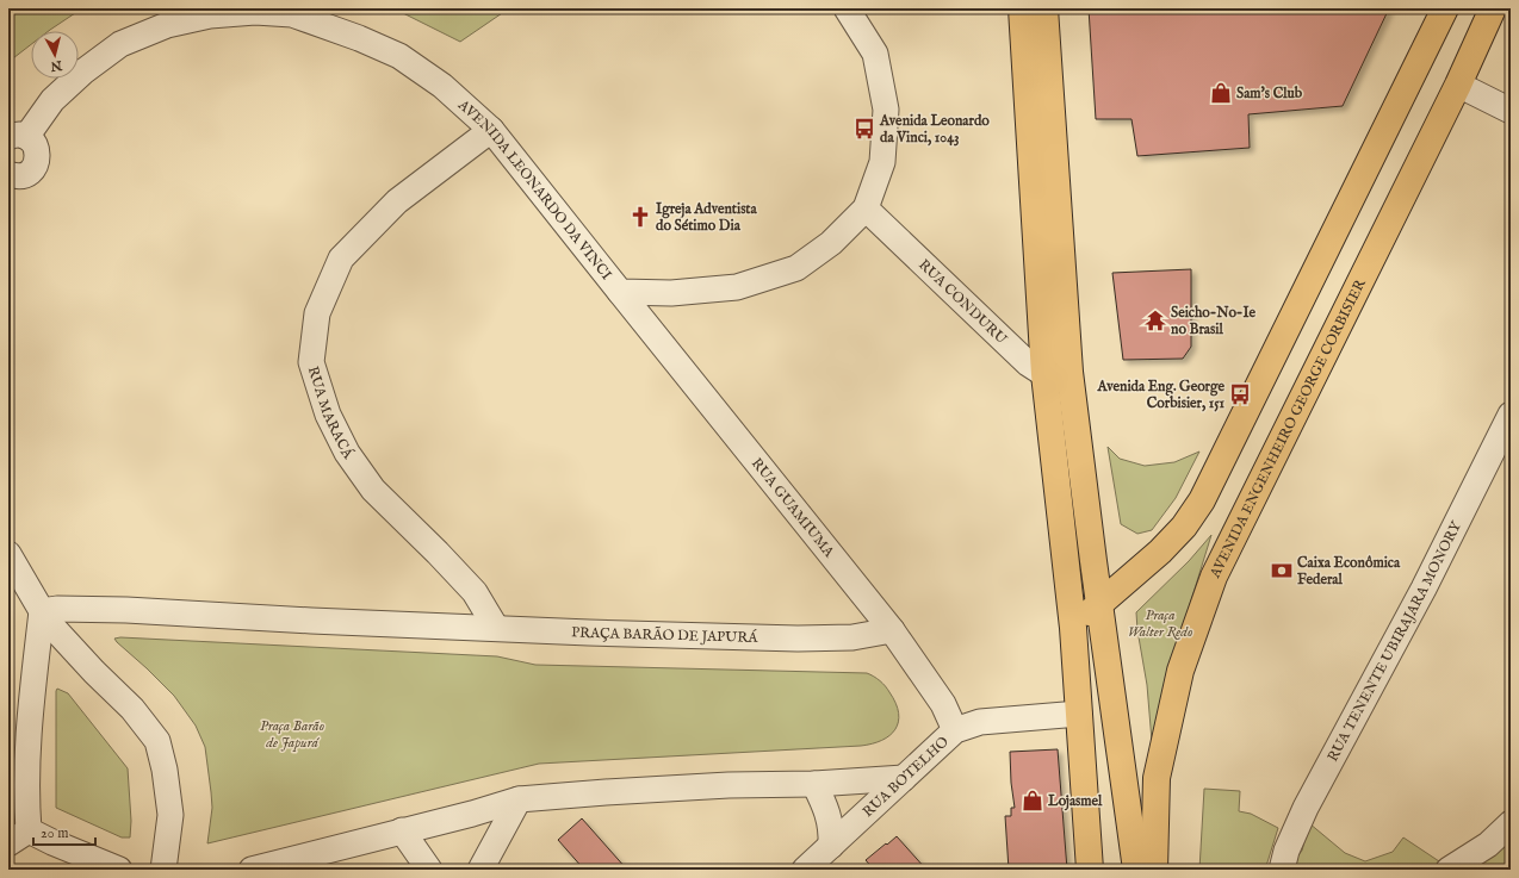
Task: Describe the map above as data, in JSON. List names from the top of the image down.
{
  "streets": {
    "main road": ["AVENIDA ENGENHEIRO GEORGE CORBISIER"],
    "street": [
      "AVENIDA LEONARDO DA VINCI",
      "RUA CONDURU",
      "RUA MARACÁ",
      "RUA GUAMIUMA",
      "PRAÇA BARÃO DE JAPURÁ",
      "RUA TENENTE UBIRAJARA MONORY",
      "RUA BOTELHO"
    ]
  },
  "crossings": [
    ["AVENIDA LEONARDO DA VINCI", "RUA CONDURU"],
    ["AVENIDA LEONARDO DA VINCI", "RUA MARACÁ"],
    ["AVENIDA LEONARDO DA VINCI", "RUA GUAMIUMA"],
    ["RUA MARACÁ", "PRAÇA BARÃO DE JAPURÁ"],
    ["RUA GUAMIUMA", "PRAÇA BARÃO DE JAPURÁ"],
    ["RUA GUAMIUMA", "RUA BOTELHO"]
  ],
  "parks": ["Praça Walter Redo", "Praça Barão de Japurá"],
  "places": {
    "shop": ["Sam's Club", "Lojasmel"],
    "bus stop": ["Avenida Leonardo da Vinci, 1043", "Avenida Eng. George Corbisier, 151"],
    "church": ["Igreja Adventista do Sétimo Dia"],
    "temple": ["Seicho-No-Ie no Brasil"],
    "bank": ["Caixa Econômica Federal"]
  },
  "scale_bar": "20 m",
  "north": "bottom"
}
